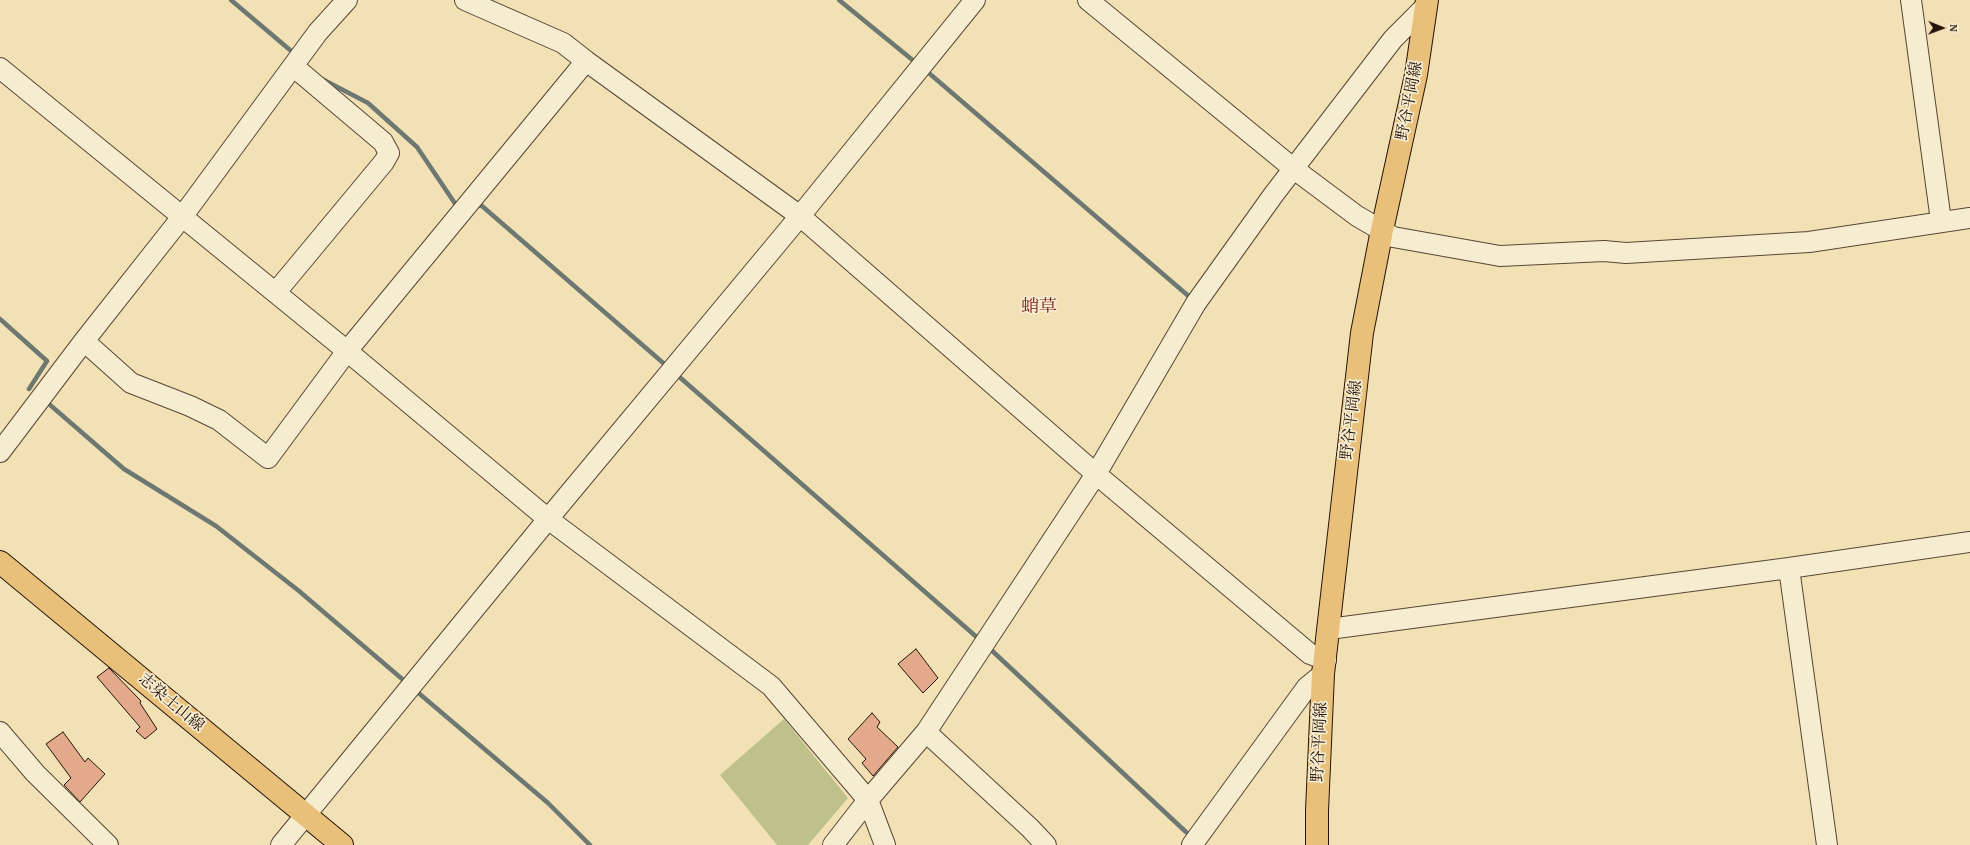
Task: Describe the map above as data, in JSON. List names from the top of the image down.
{
  "streets": {
    "main road": ["野谷平岡線", "志染土山線"]
  },
  "districts": ["蛸草"],
  "north": "right"
}
